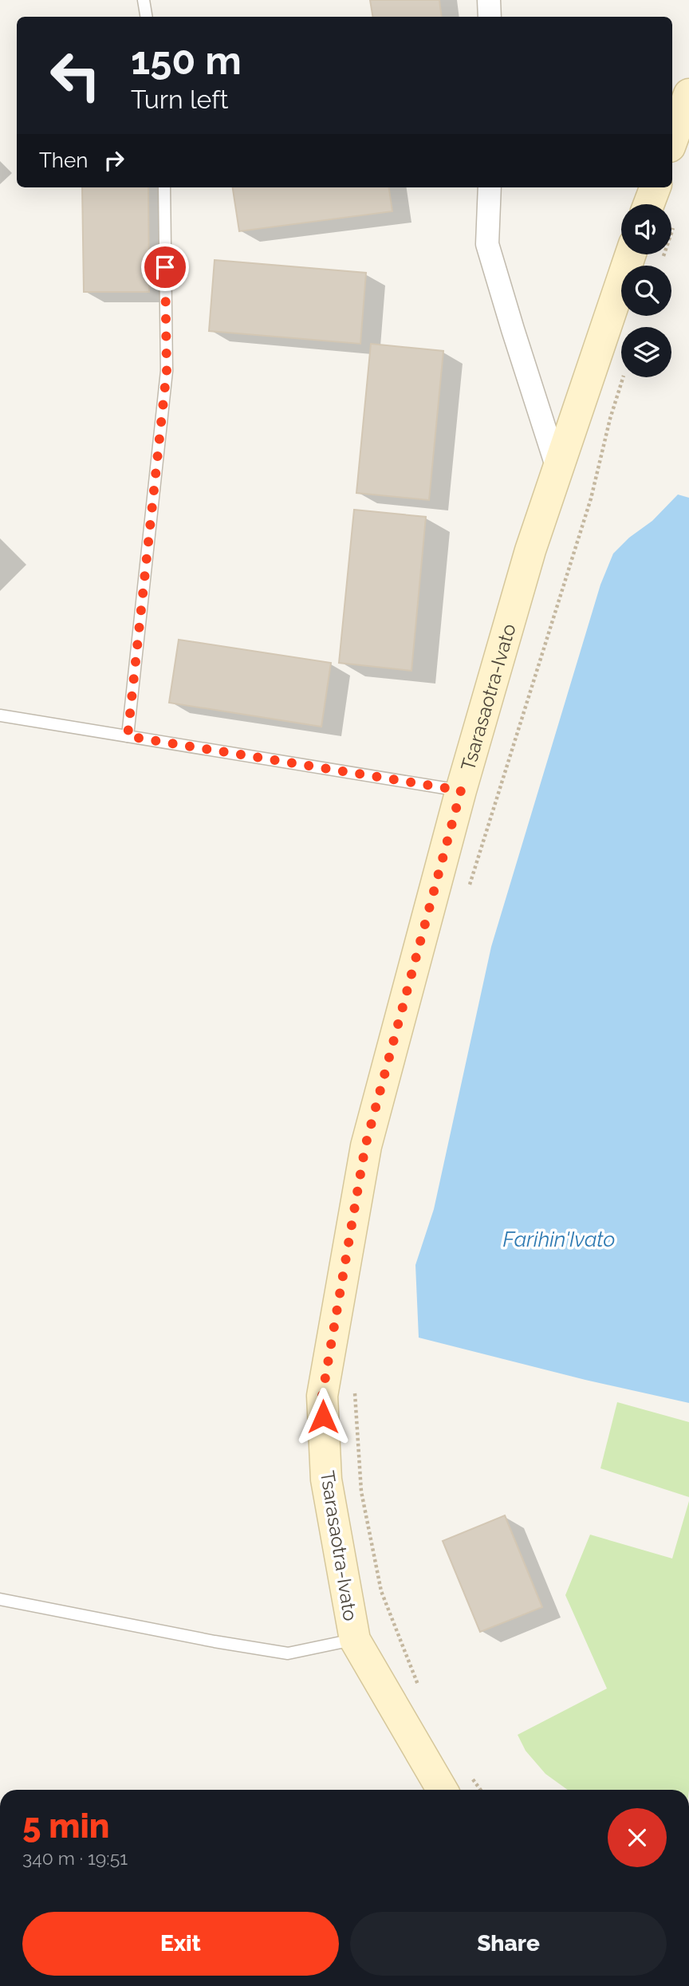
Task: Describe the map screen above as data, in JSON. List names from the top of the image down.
{
  "streets": {
    "main road": ["Tsarasaotra-Ivato"]
  },
  "water": ["Farihin'Ivato"],
  "page": {
    "turn": ["150 m", "Turn left"],
    "then": "Then",
    "heading": ["5 min", "340 m · 19:51"],
    "buttons": ["Exit", "Share"]
  }
}
